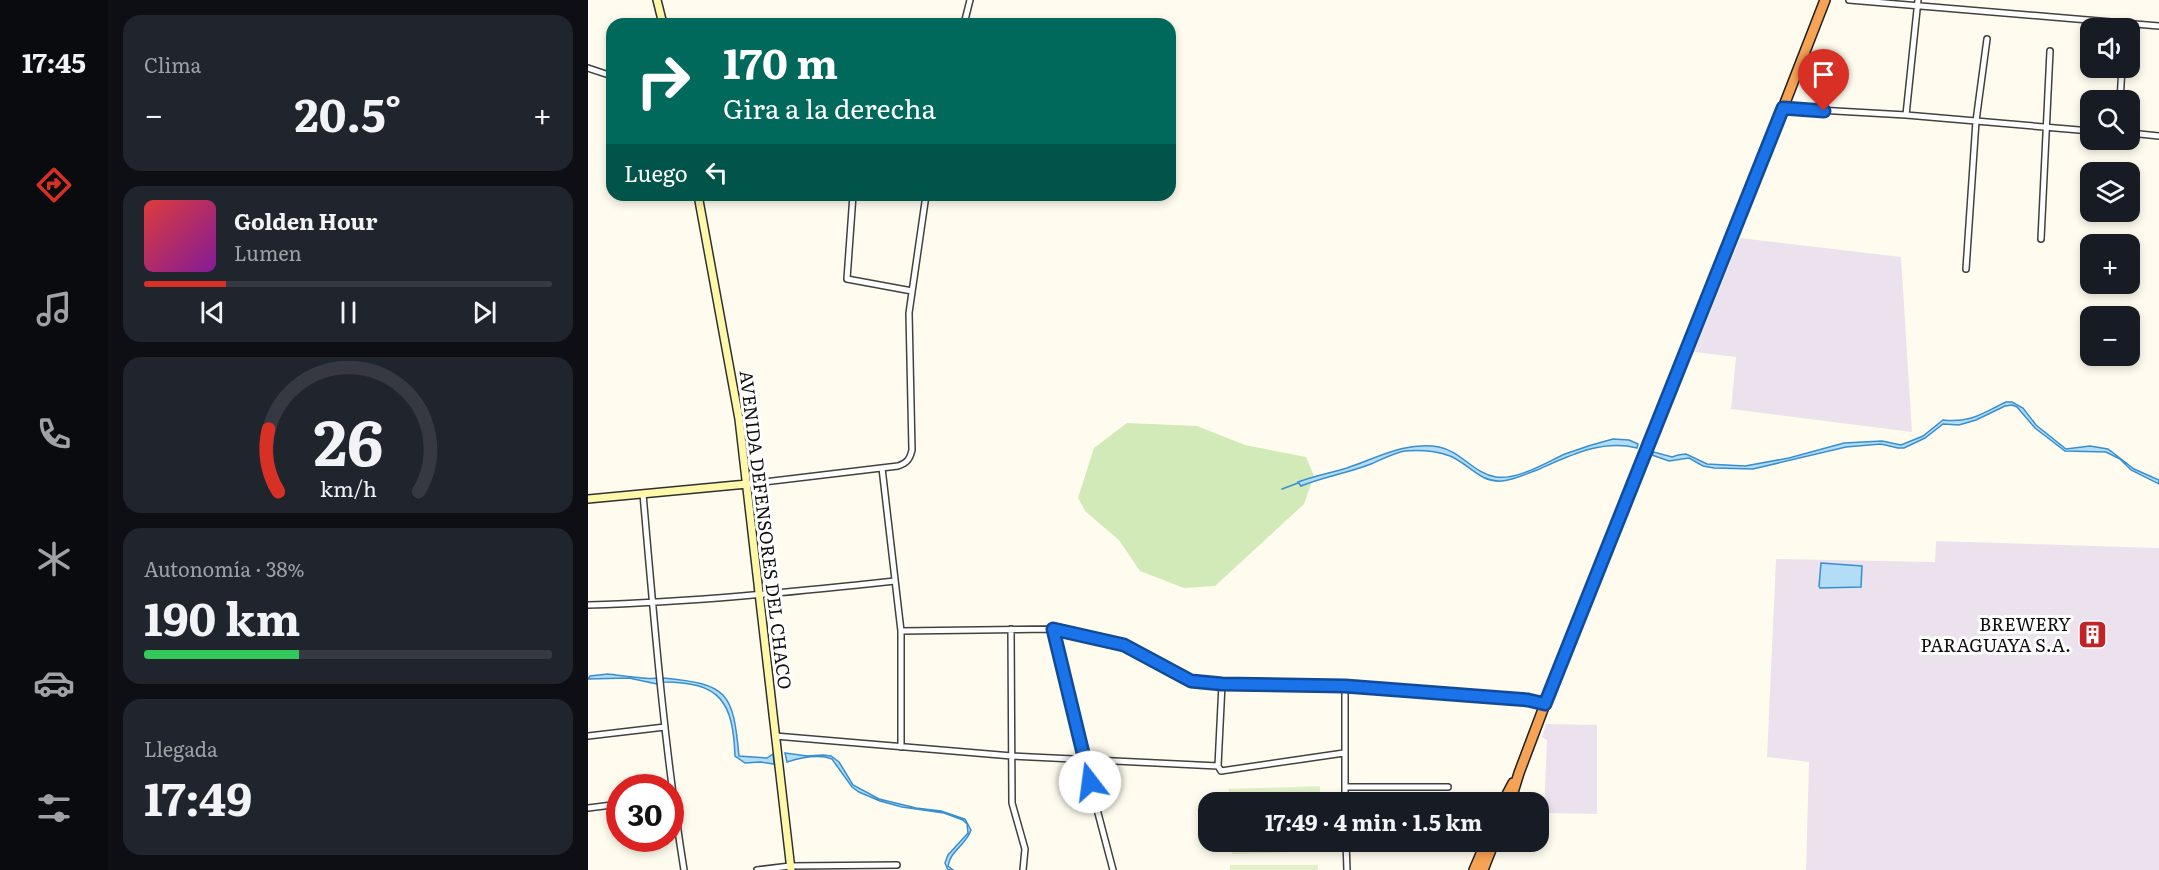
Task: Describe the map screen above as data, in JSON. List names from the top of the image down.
{
  "streets": {
    "main road": ["AVENIDA DEFENSORES DEL CHACO"]
  },
  "places": {
    "building": ["BREWERY PARAGUAYA S.A."]
  },
  "page": {
    "tabs": "17:45",
    "tile": [
      "Clima",
      ["Autonomía · 38%", "190 km"],
      ["Llegada", "17:49"]
    ],
    "map_buttons": ["+", "−"],
    "turn": ["170 m", "Gira a la derecha"],
    "heat": ["−", "20.5°", "+"],
    "then": "Luego",
    "song": ["Golden Hour", "Lumen"],
    "limit": "30",
    "trip": "17:49 · 4 min · 1.5 km",
    "gauge": ["26", "km/h"]
  }
}
